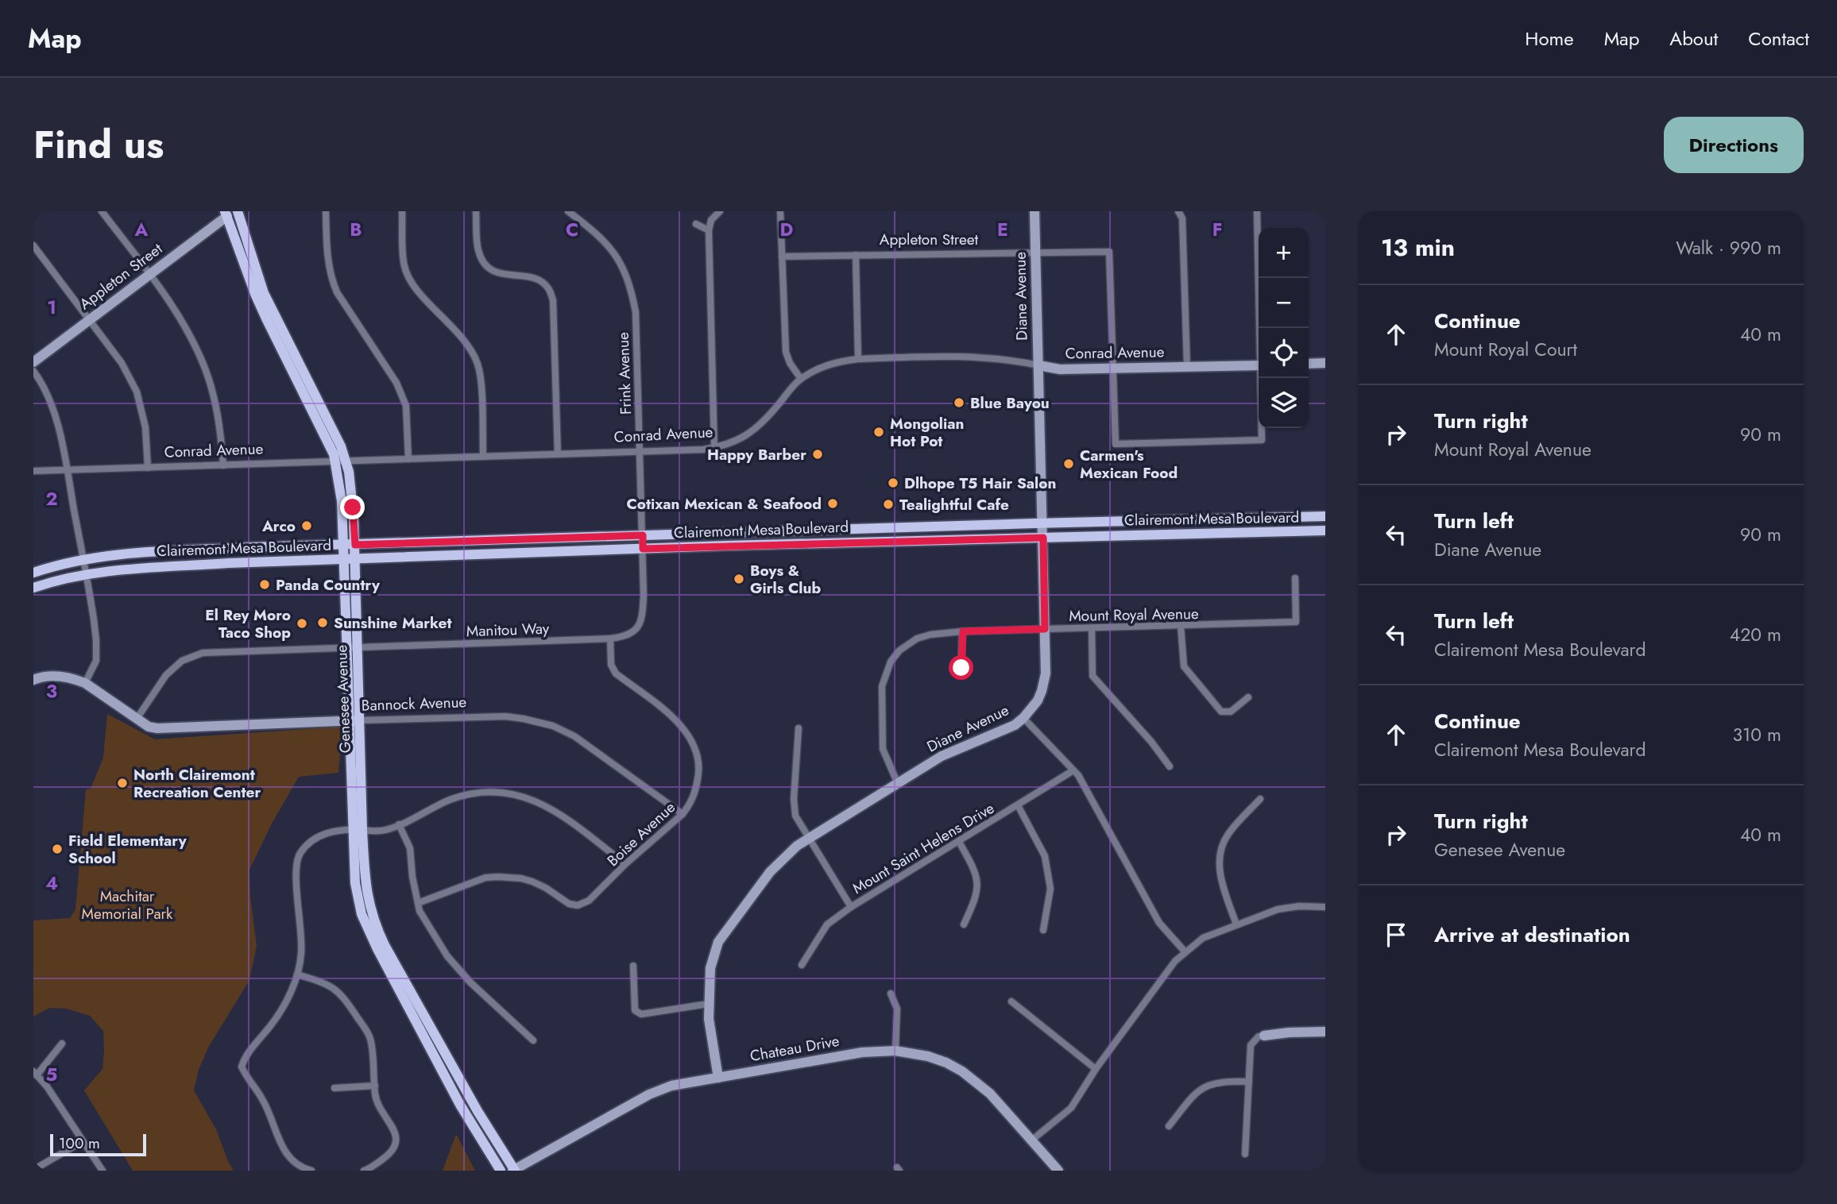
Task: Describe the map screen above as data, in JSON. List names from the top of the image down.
{
  "streets": {
    "main road": ["Clairemont Mesa Boulevard", "Genesee Avenue"],
    "street": [
      "Appleton Street",
      "Diane Avenue",
      "Conrad Avenue",
      "Frink Avenue",
      "Mount Royal Avenue",
      "Manitou Way",
      "Bannock Avenue",
      "Boise Avenue",
      "Mount Saint Helens Drive",
      "Chateau Drive"
    ]
  },
  "crossings": [
    ["Appleton Street", "Diane Avenue"],
    ["Appleton Street", "Conrad Avenue"],
    ["Appleton Street", "Genesee Avenue"],
    ["Diane Avenue", "Conrad Avenue"],
    ["Diane Avenue", "Clairemont Mesa Boulevard"],
    ["Diane Avenue", "Mount Royal Avenue"],
    ["Diane Avenue", "Chateau Drive"],
    ["Conrad Avenue", "Frink Avenue"],
    ["Conrad Avenue", "Genesee Avenue"],
    ["Frink Avenue", "Clairemont Mesa Boulevard"],
    ["Frink Avenue", "Manitou Way"],
    ["Frink Avenue", "Boise Avenue"],
    ["Clairemont Mesa Boulevard", "Genesee Avenue"],
    ["Manitou Way", "Genesee Avenue"],
    ["Manitou Way", "Bannock Avenue"],
    ["Manitou Way", "Boise Avenue"],
    ["Genesee Avenue", "Bannock Avenue"],
    ["Genesee Avenue", "Chateau Drive"],
    ["Bannock Avenue", "Boise Avenue"]
  ],
  "parks": ["Machitar Memorial Park"],
  "places": [
    "Blue Bayou",
    "Mongolian Hot Pot",
    "Happy Barber",
    "Carmen's Mexican Food",
    "Dlhope T5 Hair Salon",
    "Cotixan Mexican & Seafood",
    "Tealightful Cafe",
    "Arco",
    "Boys & Girls Club",
    "Panda Country",
    "Sunshine Market",
    "El Rey Moro Taco Shop",
    "North Clairemont Recreation Center",
    "Field Elementary School"
  ],
  "scale_bar": "100 m",
  "page": {
    "header": "Map",
    "nav": [
      "Home",
      "Map",
      "About",
      "Contact"
    ],
    "title": "Find us",
    "buttons": "Directions",
    "heading": ["13 min", "Walk · 990 m"],
    "map_buttons": ["+", "−"],
    "list": [
      ["Continue", "Mount Royal Court", "40 m"],
      ["Turn right", "Mount Royal Avenue", "90 m"],
      ["Turn left", "Diane Avenue", "90 m"],
      ["Turn left", "Clairemont Mesa Boulevard", "420 m"],
      ["Continue", "Clairemont Mesa Boulevard", "310 m"],
      ["Turn right", "Genesee Avenue", "40 m"],
      "Arrive at destination"
    ],
    "scale": "100 m"
  },
  "grid": {
    "columns": [
      "A",
      "B",
      "C",
      "D",
      "E",
      "F"
    ],
    "rows": [
      "1",
      "2",
      "3",
      "4",
      "5"
    ]
  }
}
